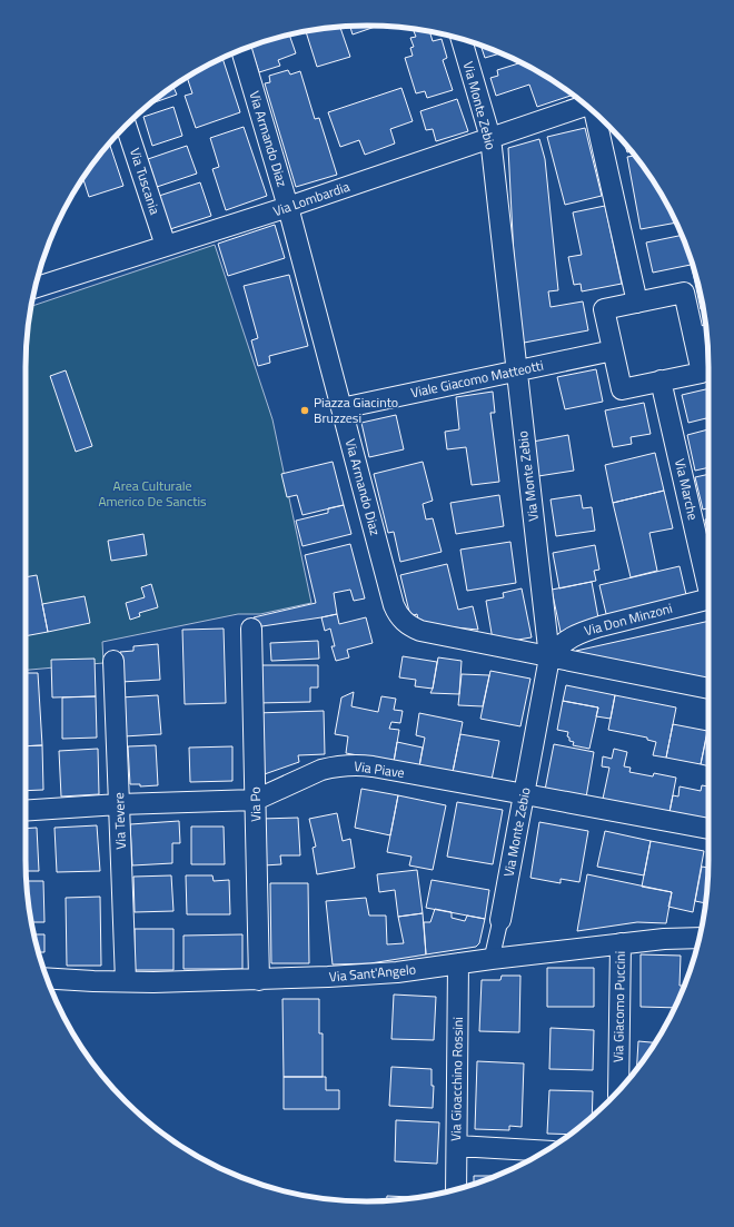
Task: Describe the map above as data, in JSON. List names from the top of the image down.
{
  "streets": {
    "street": [
      "Via Monte Zebio",
      "Via Armando Diaz",
      "Via Tuscania",
      "Via Lombardia",
      "Viale Giacomo Matteotti",
      "Via Marche",
      "Via Don Minzoni",
      "Via Piave",
      "Via Po",
      "Via Tevere",
      "Via Sant'Angelo",
      "Via Giacomo Puccini",
      "Via Gioacchino Rossini"
    ]
  },
  "crossings": [
    ["Via Monte Zebio", "Via Armando Diaz"],
    ["Via Monte Zebio", "Via Lombardia"],
    ["Via Monte Zebio", "Viale Giacomo Matteotti"],
    ["Via Monte Zebio", "Via Don Minzoni"],
    ["Via Monte Zebio", "Via Piave"],
    ["Via Armando Diaz", "Via Lombardia"],
    ["Via Armando Diaz", "Viale Giacomo Matteotti"],
    ["Via Armando Diaz", "Via Don Minzoni"],
    ["Via Tuscania", "Via Lombardia"],
    ["Via Piave", "Via Po"],
    ["Via Piave", "Via Tevere"],
    ["Via Po", "Via Sant'Angelo"],
    ["Via Tevere", "Via Sant'Angelo"],
    ["Via Sant'Angelo", "Via Giacomo Puccini"],
    ["Via Sant'Angelo", "Via Gioacchino Rossini"]
  ],
  "parks": ["Area Culturale Americo De Sanctis"],
  "places": ["Piazza Giacinto Bruzzesi"]
}
